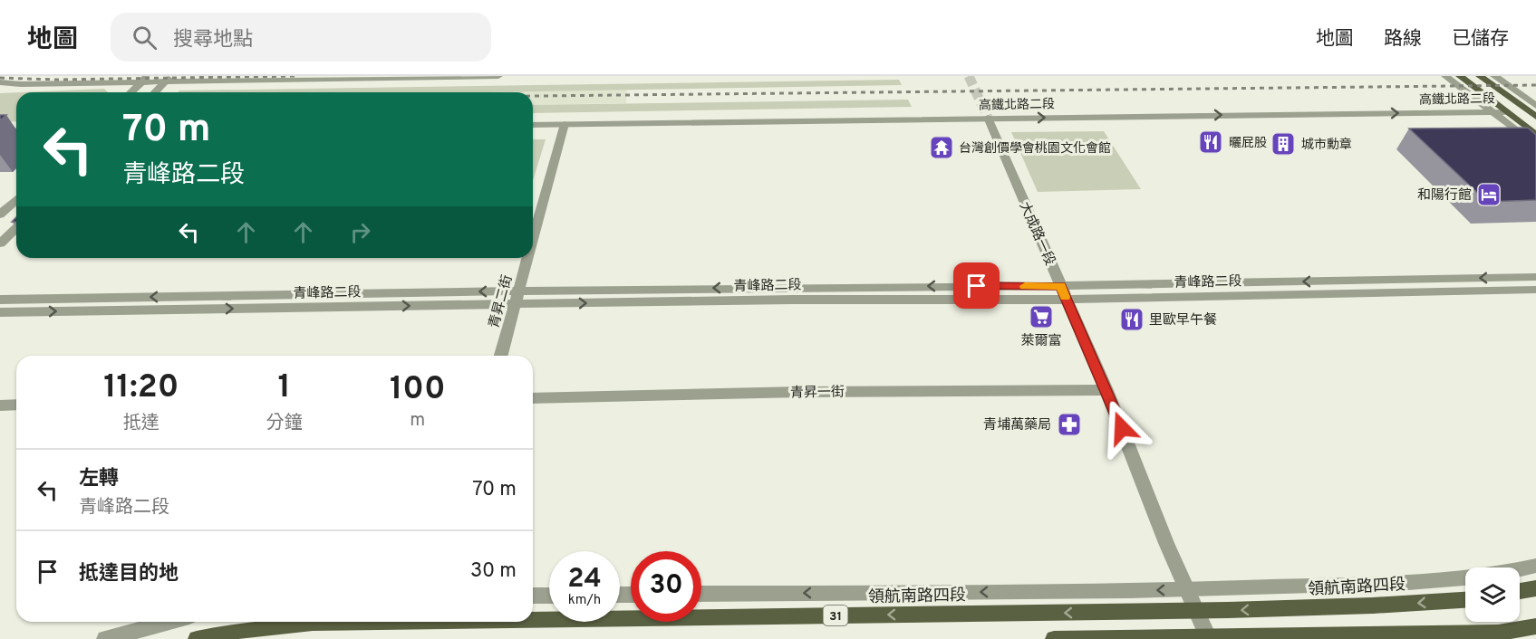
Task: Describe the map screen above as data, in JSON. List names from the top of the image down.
{
  "streets": {
    "main road": ["領航南路四段", "31"],
    "street": [
      "高鐵北路二段",
      "大成路一段",
      "青峰路二段",
      "青昇二街",
      "青昇一街"
    ]
  },
  "crossings": [
    ["高鐵北路二段", "大成路一段"],
    ["高鐵北路二段", "青昇二街"],
    ["大成路一段", "青峰路二段"],
    ["大成路一段", "青昇一街"],
    ["大成路一段", "領航南路四段"],
    ["青峰路二段", "青昇二街"]
  ],
  "one_way": ["高鐵北路二段", "領航南路四段"],
  "places": {
    "restaurant": ["曬屁股", "里歐早午餐"],
    "building": ["城市勳章"],
    "temple": ["台灣創價學會桃園文化會館"],
    "hotel": ["和陽行館"],
    "supermarket": ["萊爾富"],
    "pharmacy": ["青埔萬藥局"]
  },
  "page": {
    "header": "地圖",
    "search": "搜尋地點",
    "nav": ["地圖", "路線", "已儲存"],
    "turn": ["70 m", "青峰路二段"],
    "eta": [
      "11:20",
      "抵達",
      "1",
      "分鐘",
      "100",
      "m"
    ],
    "list": [
      {
        "name": "左轉",
        "note": "青峰路二段",
        "value": "70 m"
      },
      {
        "name": "抵達目的地",
        "value": "30 m"
      }
    ],
    "speed": "24 km/h",
    "limit": "30"
  }
}
